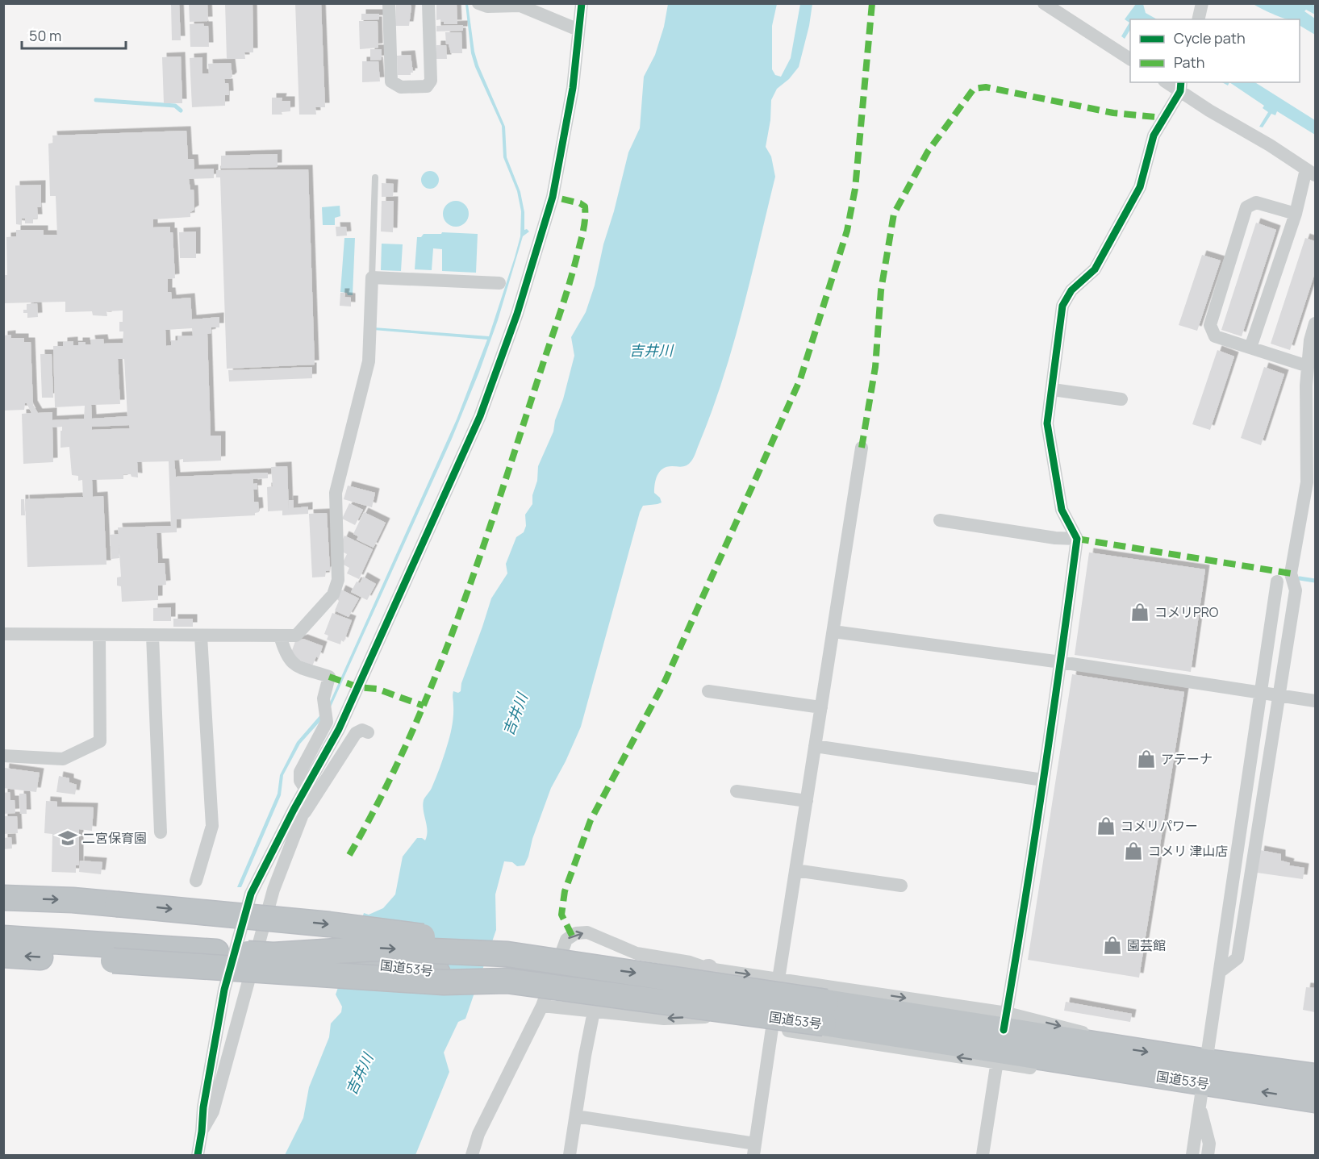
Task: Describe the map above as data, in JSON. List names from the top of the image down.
{
  "streets": {
    "highway": ["国道53号"]
  },
  "water": ["吉井川"],
  "places": {
    "shop": [
      "コメリPRO",
      "アテーナ",
      "コメリパワー",
      "コメリ 津山店",
      "園芸館"
    ],
    "school or university": ["二宮保育園"]
  },
  "legend": ["Cycle path", "Path"],
  "scale_bar": "50 m"
}
